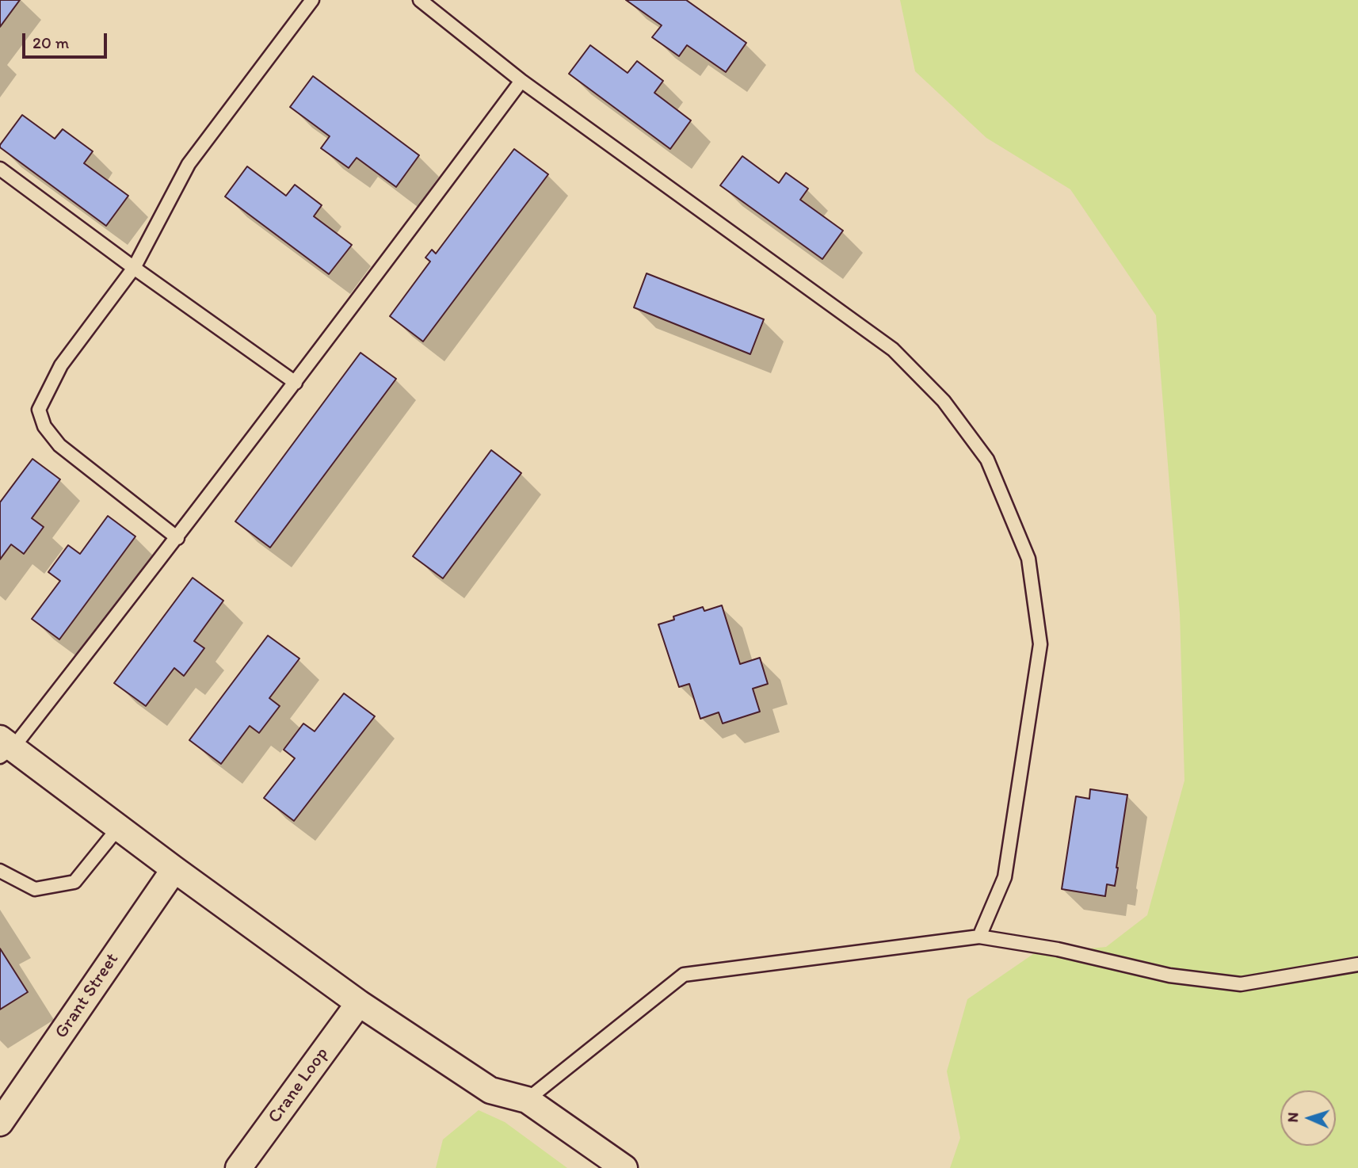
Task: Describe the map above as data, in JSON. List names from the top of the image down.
{
  "streets": {
    "street": ["Grant Street", "Crane Loop"]
  },
  "scale_bar": "20 m",
  "north": "left"
}
